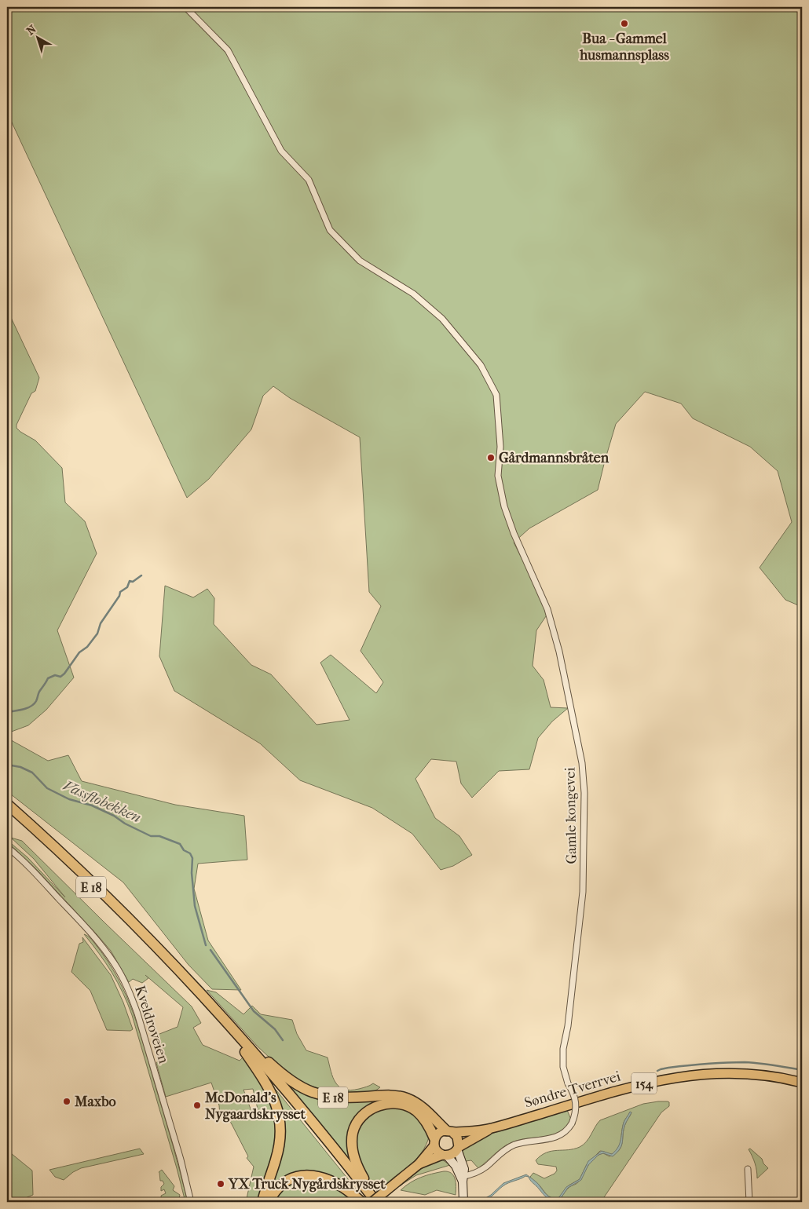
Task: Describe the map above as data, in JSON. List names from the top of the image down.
{
  "streets": {
    "highway": ["E 18"],
    "main road": ["154", "Søndre Tverrvei"],
    "street": ["Gamle kongevei", "Kveldroveien"]
  },
  "crossings": [
    ["E 18", "154"],
    ["154", "Søndre Tverrvei"]
  ],
  "water": ["Vassflobekken"],
  "places": [
    "Bua - Gammel husmannsplass",
    "Gårdmannsbråten",
    "Maxbo",
    "McDonald's Nygaardskrysset",
    "YX Truck Nygårdskrysset"
  ],
  "north": "top left"
}
